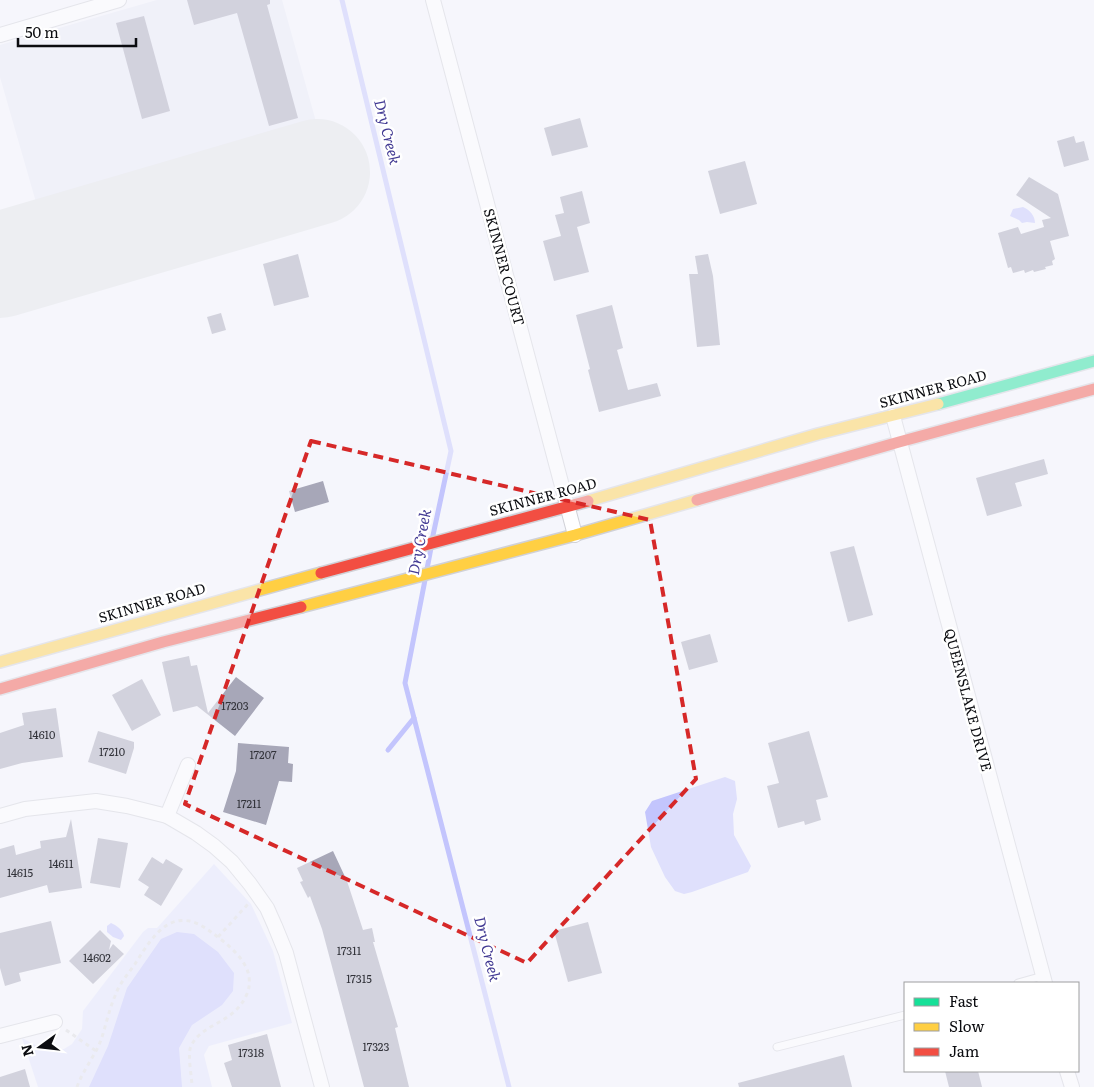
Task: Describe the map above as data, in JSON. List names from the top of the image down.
{
  "streets": {
    "street": ["SKINNER COURT", "SKINNER ROAD", "QUEENSLAKE DRIVE"]
  },
  "crossings": [
    ["SKINNER COURT", "SKINNER ROAD"],
    ["SKINNER ROAD", "QUEENSLAKE DRIVE"]
  ],
  "water": ["Dry Creek"],
  "house_numbers": [
    "17203",
    "14610",
    "17210",
    "17207",
    "17211",
    "14611",
    "14615",
    "17311",
    "14602",
    "17315",
    "17323",
    "17318"
  ],
  "legend": ["Fast", "Slow", "Jam"],
  "scale_bar": "50 m",
  "north": "left"
}
